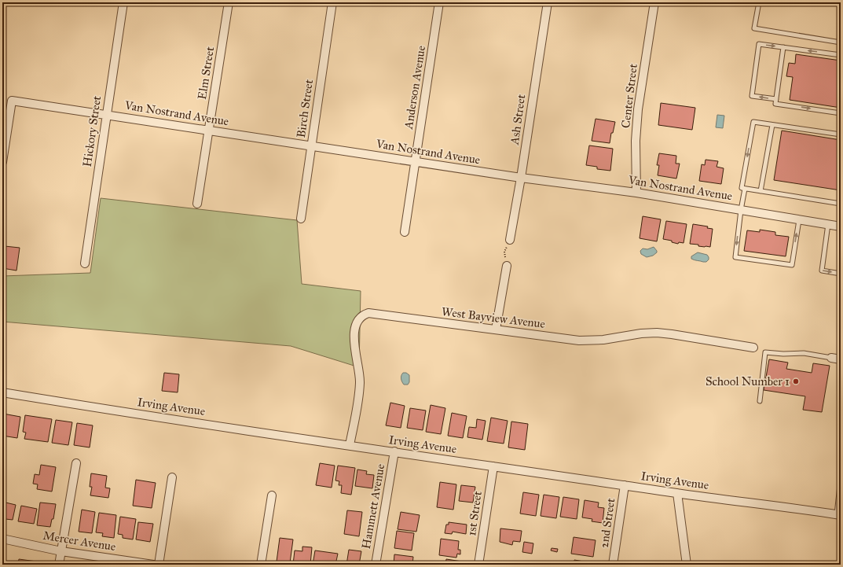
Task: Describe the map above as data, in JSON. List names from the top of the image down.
{
  "streets": {
    "street": [
      "Elm Street",
      "Anderson Avenue",
      "Center Street",
      "Birch Street",
      "Van Nostrand Avenue",
      "Ash Street",
      "Hickory Street",
      "West Bayview Avenue",
      "Irving Avenue",
      "Hammett Avenue",
      "1st Street",
      "2nd Street",
      "Mercer Avenue"
    ]
  },
  "crossings": [
    ["Elm Street", "Van Nostrand Avenue"],
    ["Anderson Avenue", "Van Nostrand Avenue"],
    ["Center Street", "Van Nostrand Avenue"],
    ["Birch Street", "Van Nostrand Avenue"],
    ["Van Nostrand Avenue", "Ash Street"],
    ["Van Nostrand Avenue", "Hickory Street"],
    ["West Bayview Avenue", "Irving Avenue"],
    ["Irving Avenue", "Hammett Avenue"],
    ["Irving Avenue", "1st Street"],
    ["Irving Avenue", "2nd Street"]
  ],
  "places": ["School Number 1"]
}
